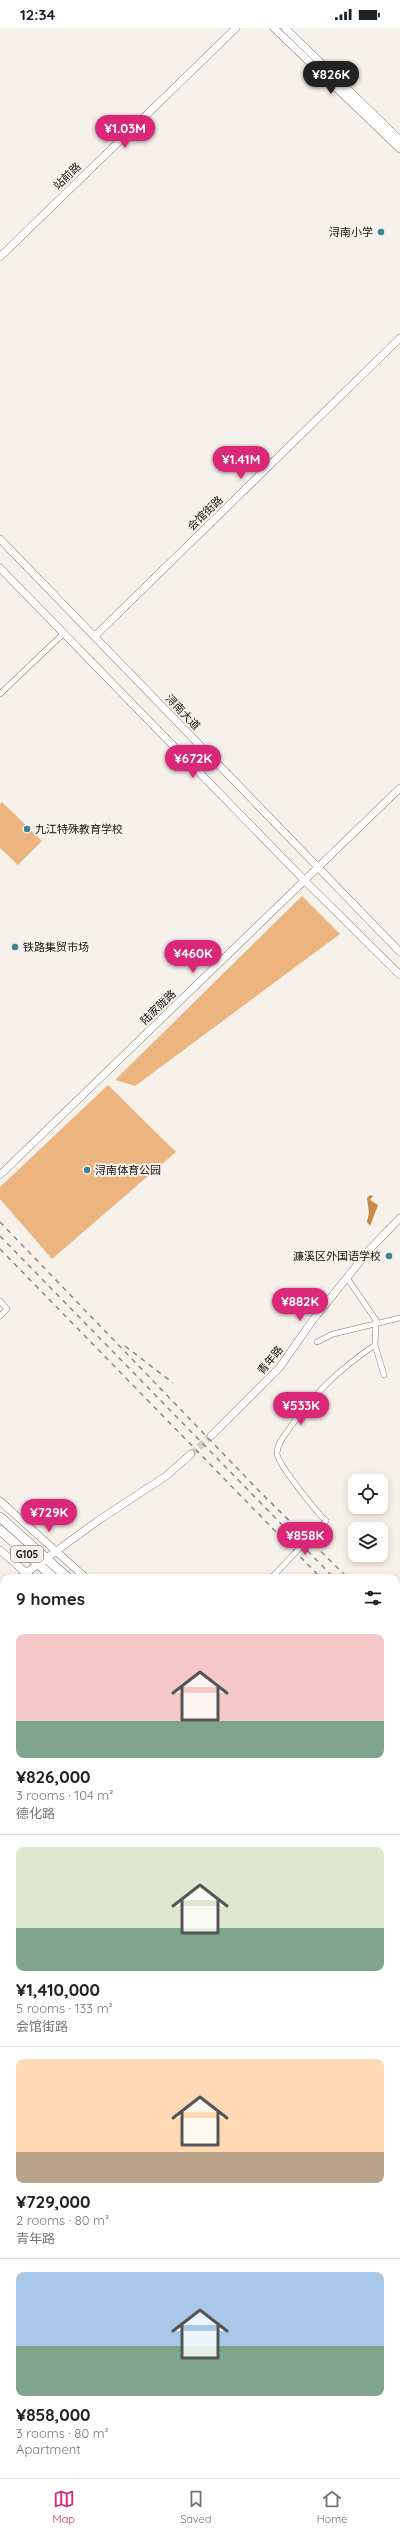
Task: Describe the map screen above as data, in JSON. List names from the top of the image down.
{
  "streets": {
    "highway": ["G105"],
    "main road": [
      "站前路",
      "会馆街路",
      "浔南大道",
      "陆家陇路",
      "青年路"
    ]
  },
  "crossings": [
    ["会馆街路", "浔南大道"],
    ["浔南大道", "陆家陇路"]
  ],
  "places": [
    "浔南小学",
    "九江特殊教育学校",
    "铁路集贸市场",
    "浔南体育公园",
    "濂溪区外国语学校"
  ],
  "page": {
    "status": "12:34",
    "price": [
      "¥826K",
      "¥1.03M",
      "¥1.41M",
      "¥672K",
      "¥460K",
      "¥882K",
      "¥533K",
      "¥729K",
      "¥858K"
    ],
    "heading": "9 homes",
    "list": [
      {
        "name": "¥826,000",
        "note": "3 rooms · 104 m² · 德化路"
      },
      {
        "name": "¥1,410,000",
        "note": "5 rooms · 133 m² · 会馆街路"
      },
      {
        "name": "¥729,000",
        "note": "2 rooms · 80 m² · 青年路"
      },
      {
        "name": "¥858,000",
        "note": "3 rooms · 80 m² · Apartment"
      }
    ],
    "tabs": ["Map", "Saved", "Home"]
  }
}
